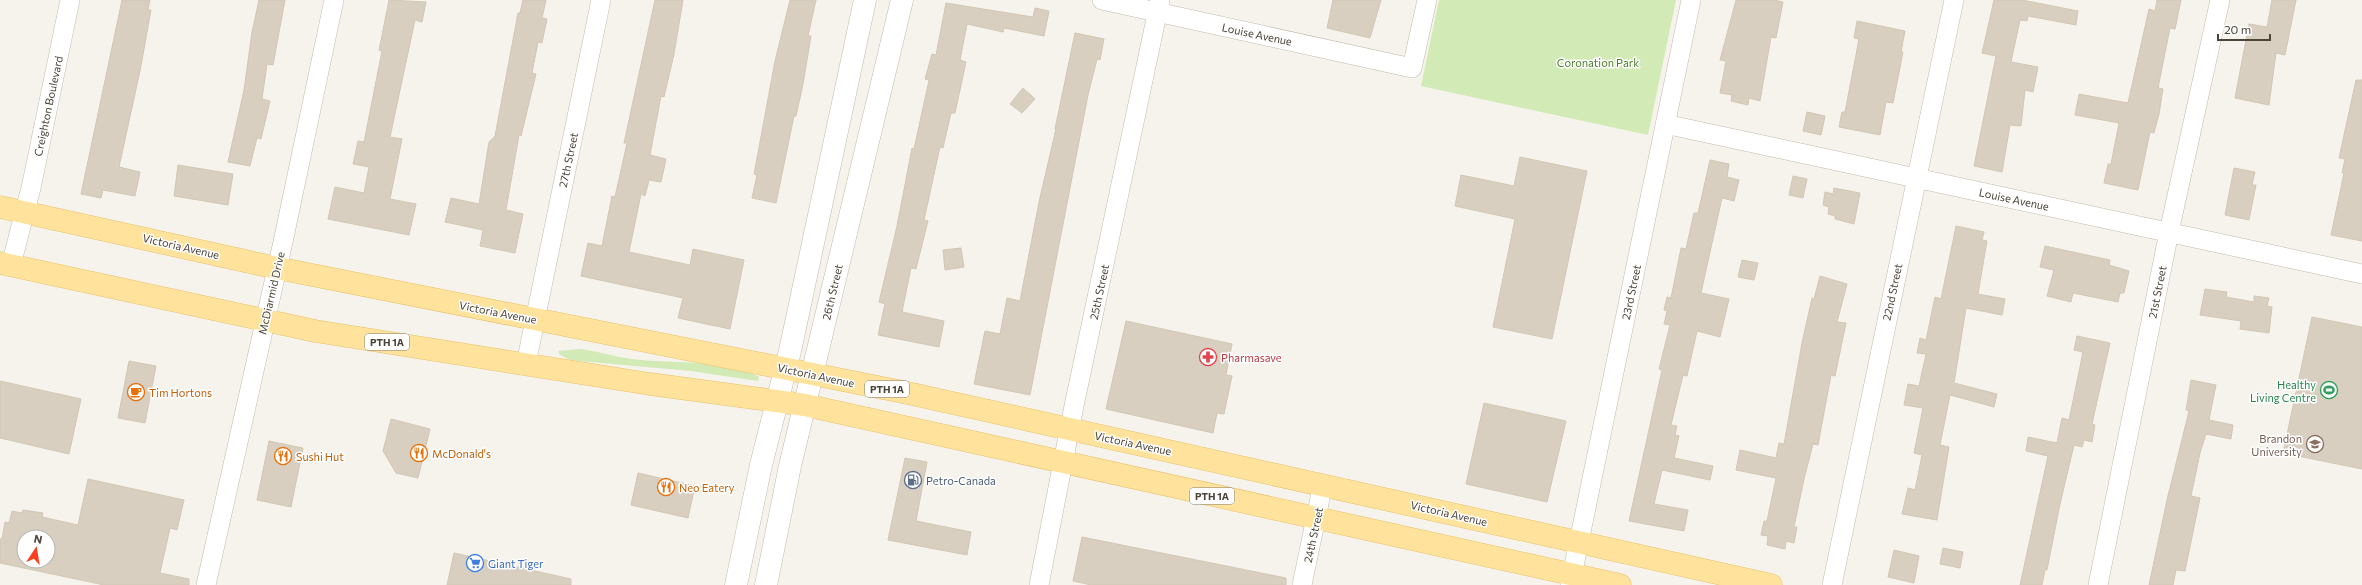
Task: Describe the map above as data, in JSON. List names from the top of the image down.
{
  "streets": {
    "main road": ["Victoria Avenue", "PTH 1A"],
    "street": [
      "Louise Avenue",
      "Creighton Boulevard",
      "27th Street",
      "26th Street",
      "25th Street",
      "23rd Street",
      "22nd Street",
      "21st Street",
      "McDiarmid Drive",
      "24th Street"
    ]
  },
  "crossings": [
    ["Louise Avenue", "25th Street"],
    ["Louise Avenue", "23rd Street"],
    ["Louise Avenue", "22nd Street"],
    ["Louise Avenue", "21st Street"],
    ["Creighton Boulevard", "Victoria Avenue"],
    ["Creighton Boulevard", "PTH 1A"],
    ["27th Street", "Victoria Avenue"],
    ["27th Street", "PTH 1A"],
    ["Victoria Avenue", "26th Street"],
    ["Victoria Avenue", "25th Street"],
    ["Victoria Avenue", "23rd Street"],
    ["Victoria Avenue", "McDiarmid Drive"],
    ["Victoria Avenue", "24th Street"],
    ["26th Street", "PTH 1A"],
    ["25th Street", "PTH 1A"],
    ["23rd Street", "PTH 1A"],
    ["McDiarmid Drive", "PTH 1A"],
    ["PTH 1A", "24th Street"]
  ],
  "parks": ["Coronation Park"],
  "places": {
    "pharmacy": ["Pharmasave"],
    "sports": ["Healthy Living Centre"],
    "cafe": ["Tim Hortons"],
    "school or university": ["Brandon University"],
    "restaurant": ["McDonald's", "Sushi Hut", "Neo Eatery"],
    "fuel station": ["Petro-Canada"],
    "supermarket": ["Giant Tiger"]
  },
  "scale_bar": "20 m",
  "north": "top"
}
